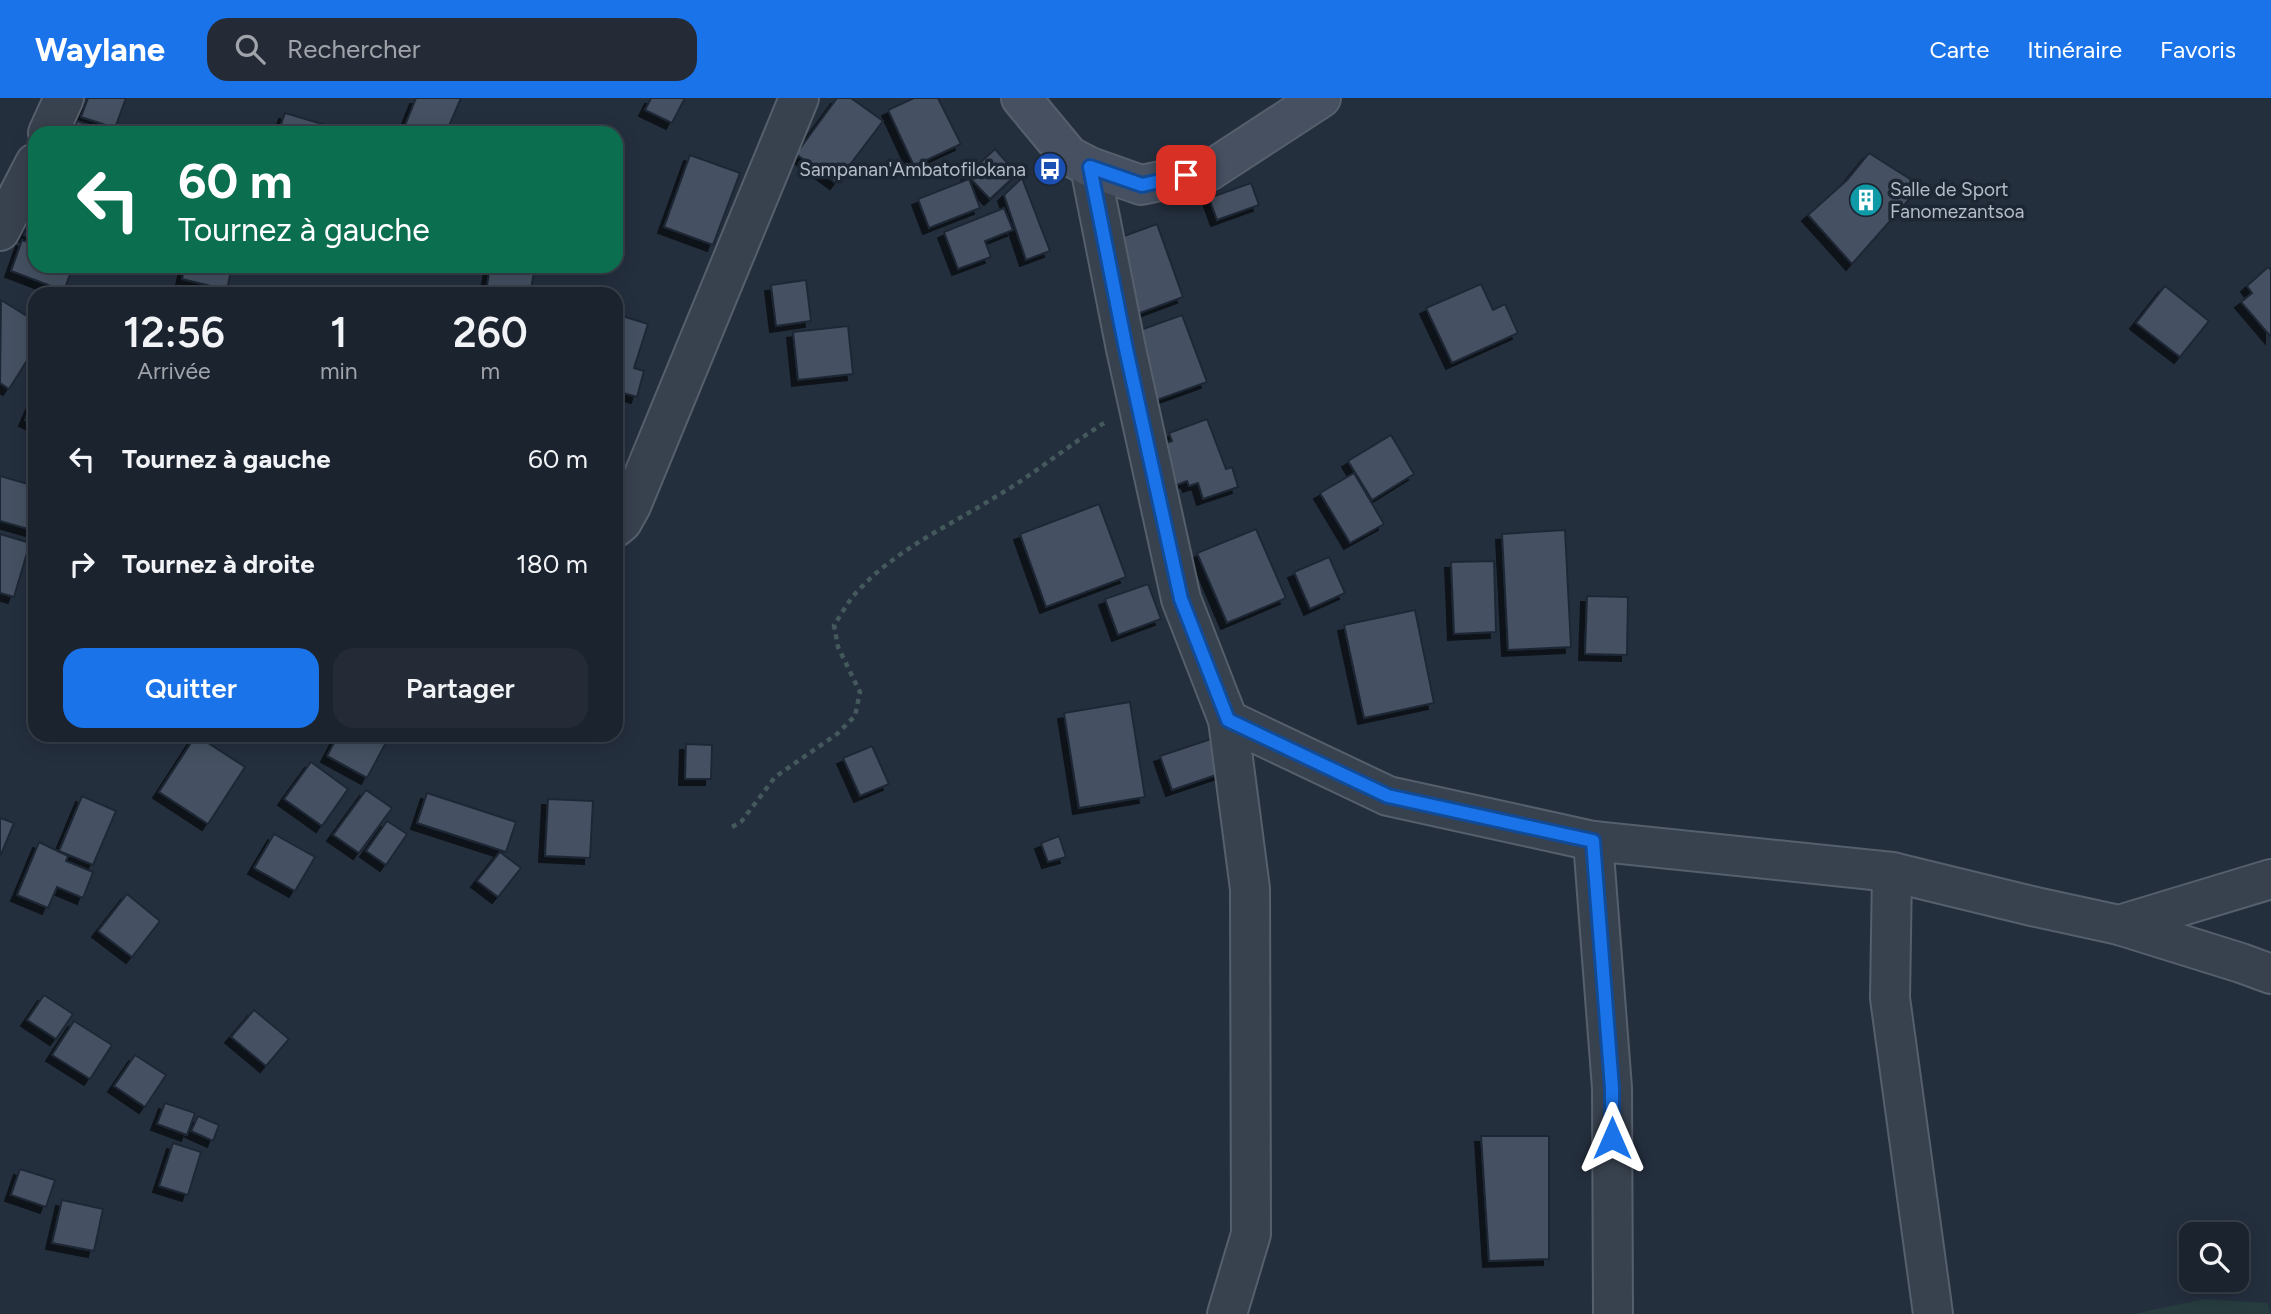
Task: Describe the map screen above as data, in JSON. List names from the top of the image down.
{
  "places": {
    "bus stop": ["Sampanan'Ambatofilokana"],
    "building": ["Salle de Sport Fanomezantsoa"]
  },
  "page": {
    "header": "Waylane",
    "search": "Rechercher",
    "nav": ["Carte", "Itinéraire", "Favoris"],
    "turn": ["60 m", "Tournez à gauche"],
    "eta": [
      "12:56",
      "Arrivée",
      "1",
      "min",
      "260",
      "m"
    ],
    "list": [
      {
        "name": "Tournez à gauche",
        "value": "60 m"
      },
      {
        "name": "Tournez à droite",
        "value": "180 m"
      }
    ],
    "buttons": ["Quitter", "Partager"]
  }
}
